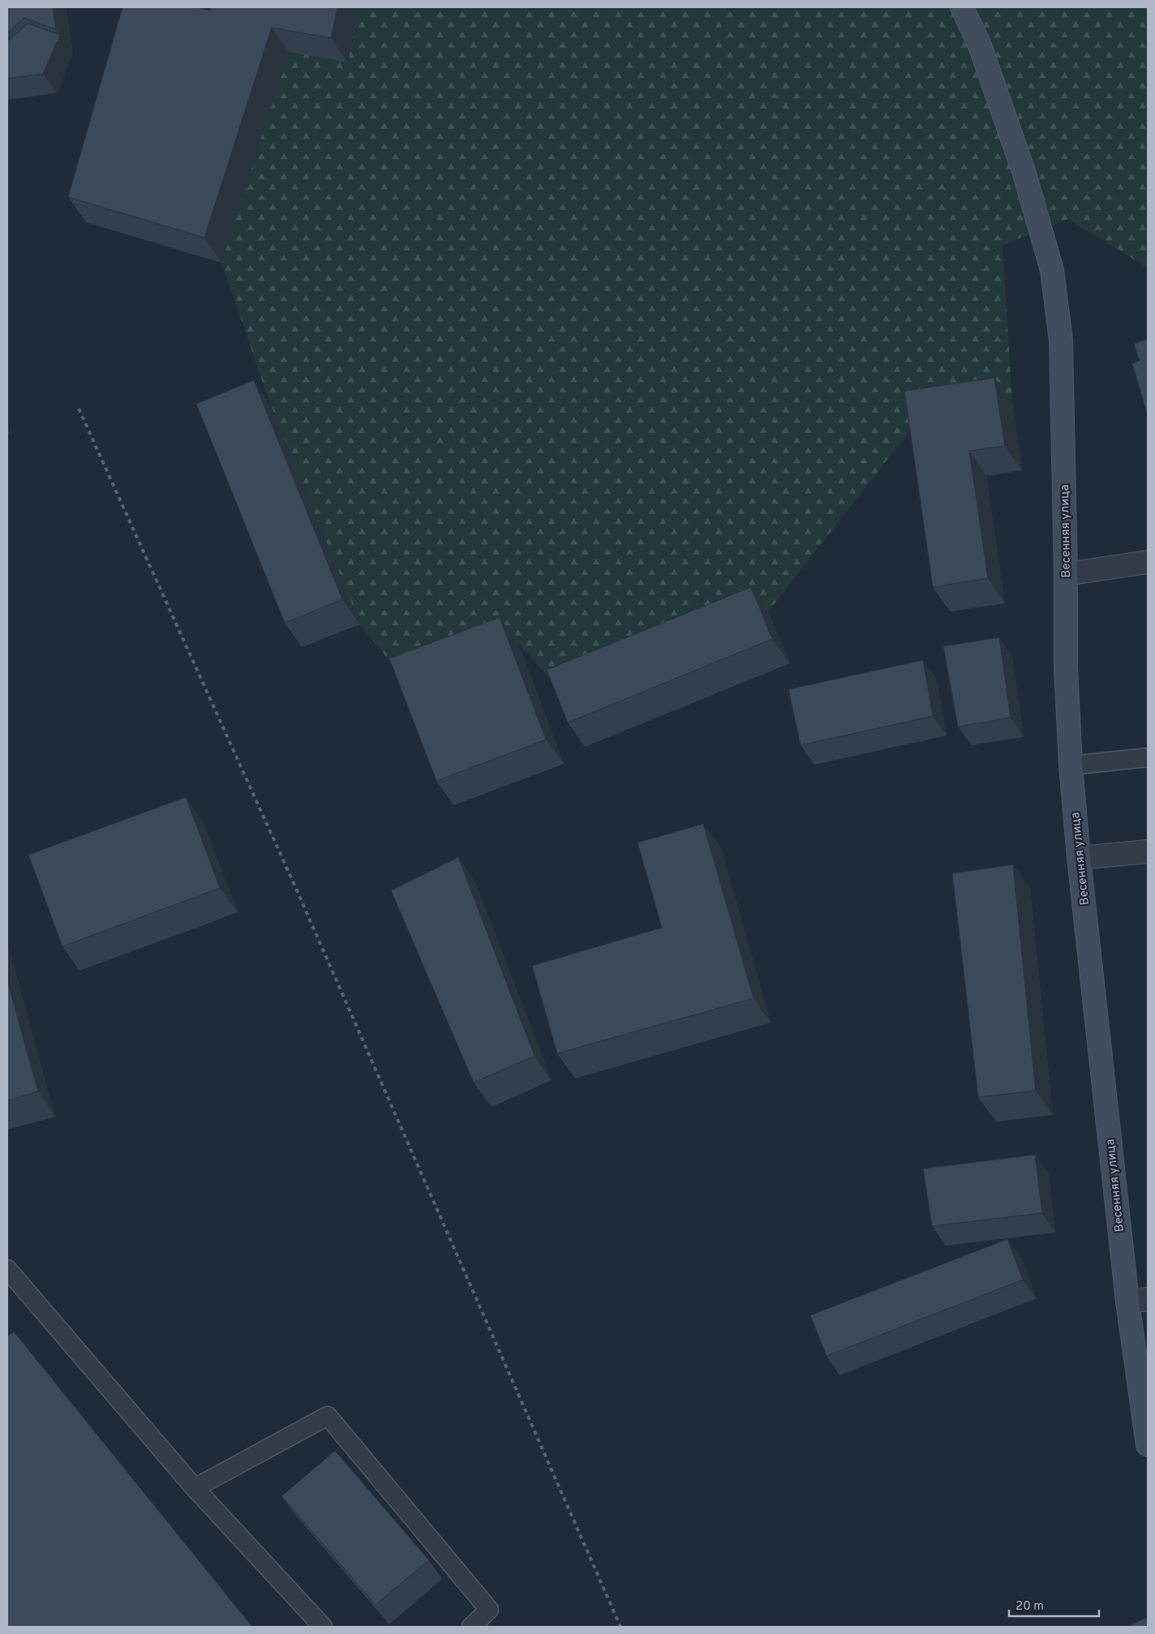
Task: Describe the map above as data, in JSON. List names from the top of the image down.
{
  "streets": {
    "main road": ["Весенняя улица"]
  },
  "scale_bar": "20 m"
}
